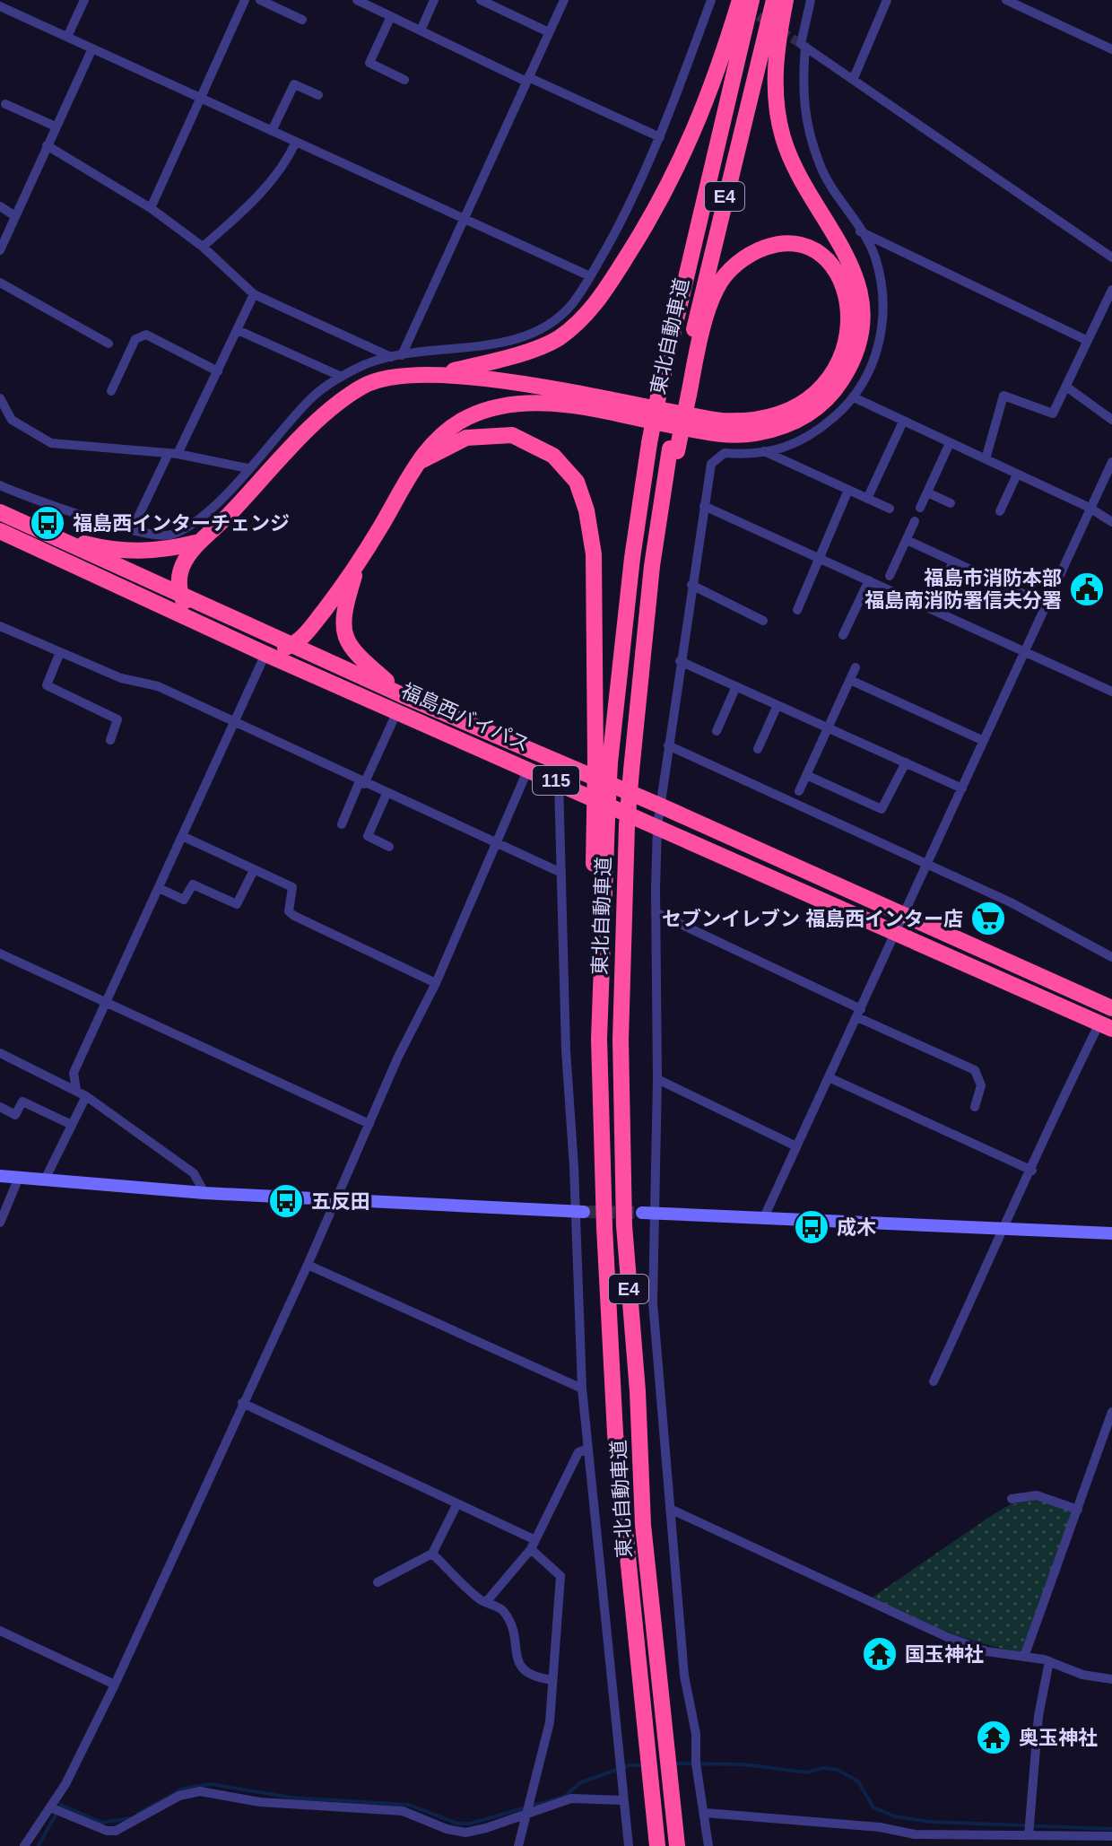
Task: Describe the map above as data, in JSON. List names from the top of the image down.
{
  "streets": {
    "highway": [
      "E4",
      "東北自動車道",
      "福島西バイパス",
      "115"
    ]
  },
  "places": {
    "bus stop": ["福島西インターチェンジ", "五反田", "成木"],
    "public building": ["福島市消防本部 福島南消防署信夫分署"],
    "supermarket": ["セブンイレブン 福島西インター店"],
    "temple": ["国玉神社", "奥玉神社"]
  }
}
